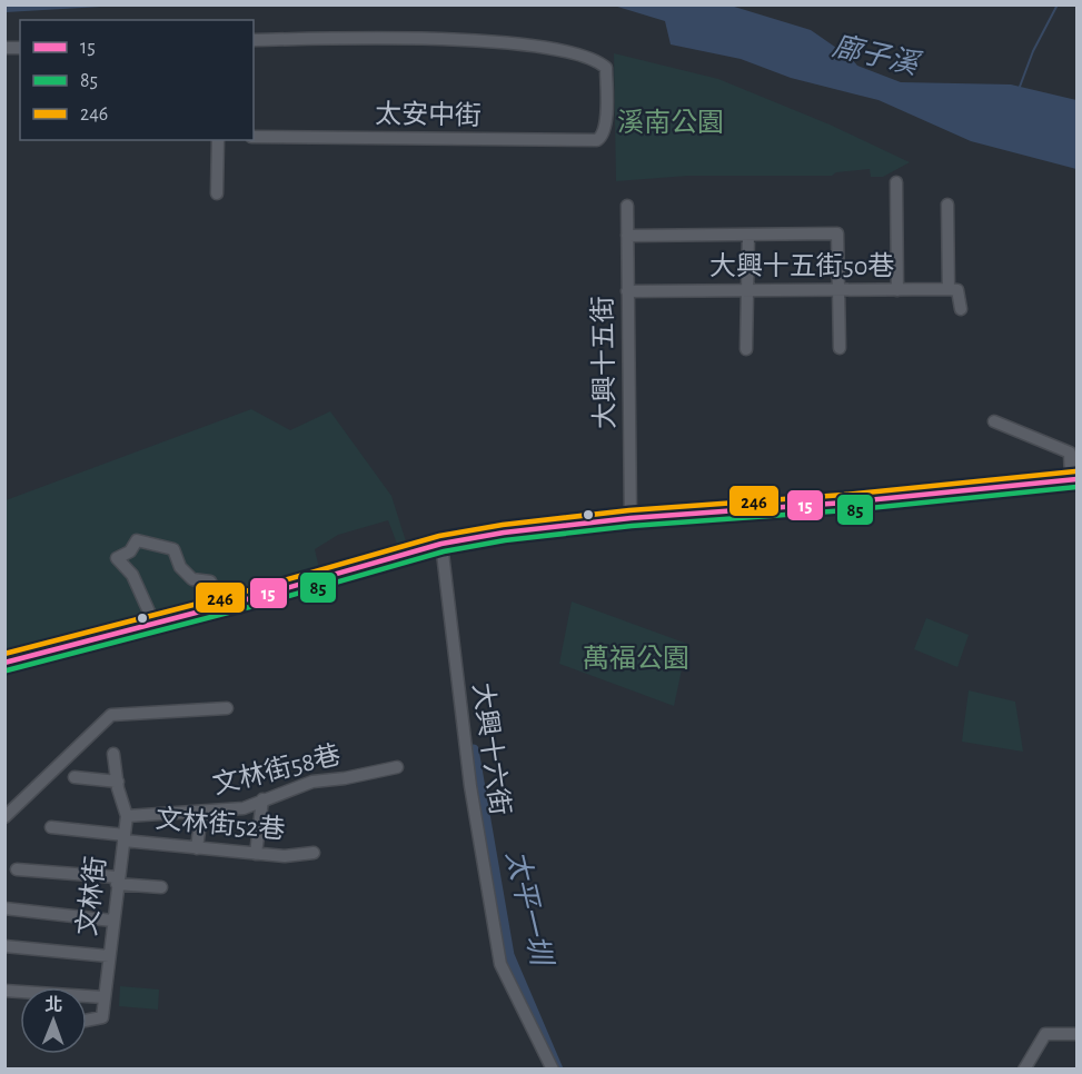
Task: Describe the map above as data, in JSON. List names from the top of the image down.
{
  "streets": {
    "street": [
      "太安中街",
      "大興十五街50巷",
      "大興十五街",
      "大興十六街",
      "文林街58巷",
      "文林街52巷",
      "文林街"
    ]
  },
  "crossings": [
    ["大興十五街50巷", "大興十五街"],
    ["文林街58巷", "文林街"],
    ["文林街52巷", "文林街"]
  ],
  "water": ["廍子溪", "太平一圳"],
  "parks": ["溪南公園", "萬福公園"],
  "lines": ["transit line 246", "transit line 15", "transit line 85"],
  "legend": ["15", "85", "246"],
  "north": "top"
}
